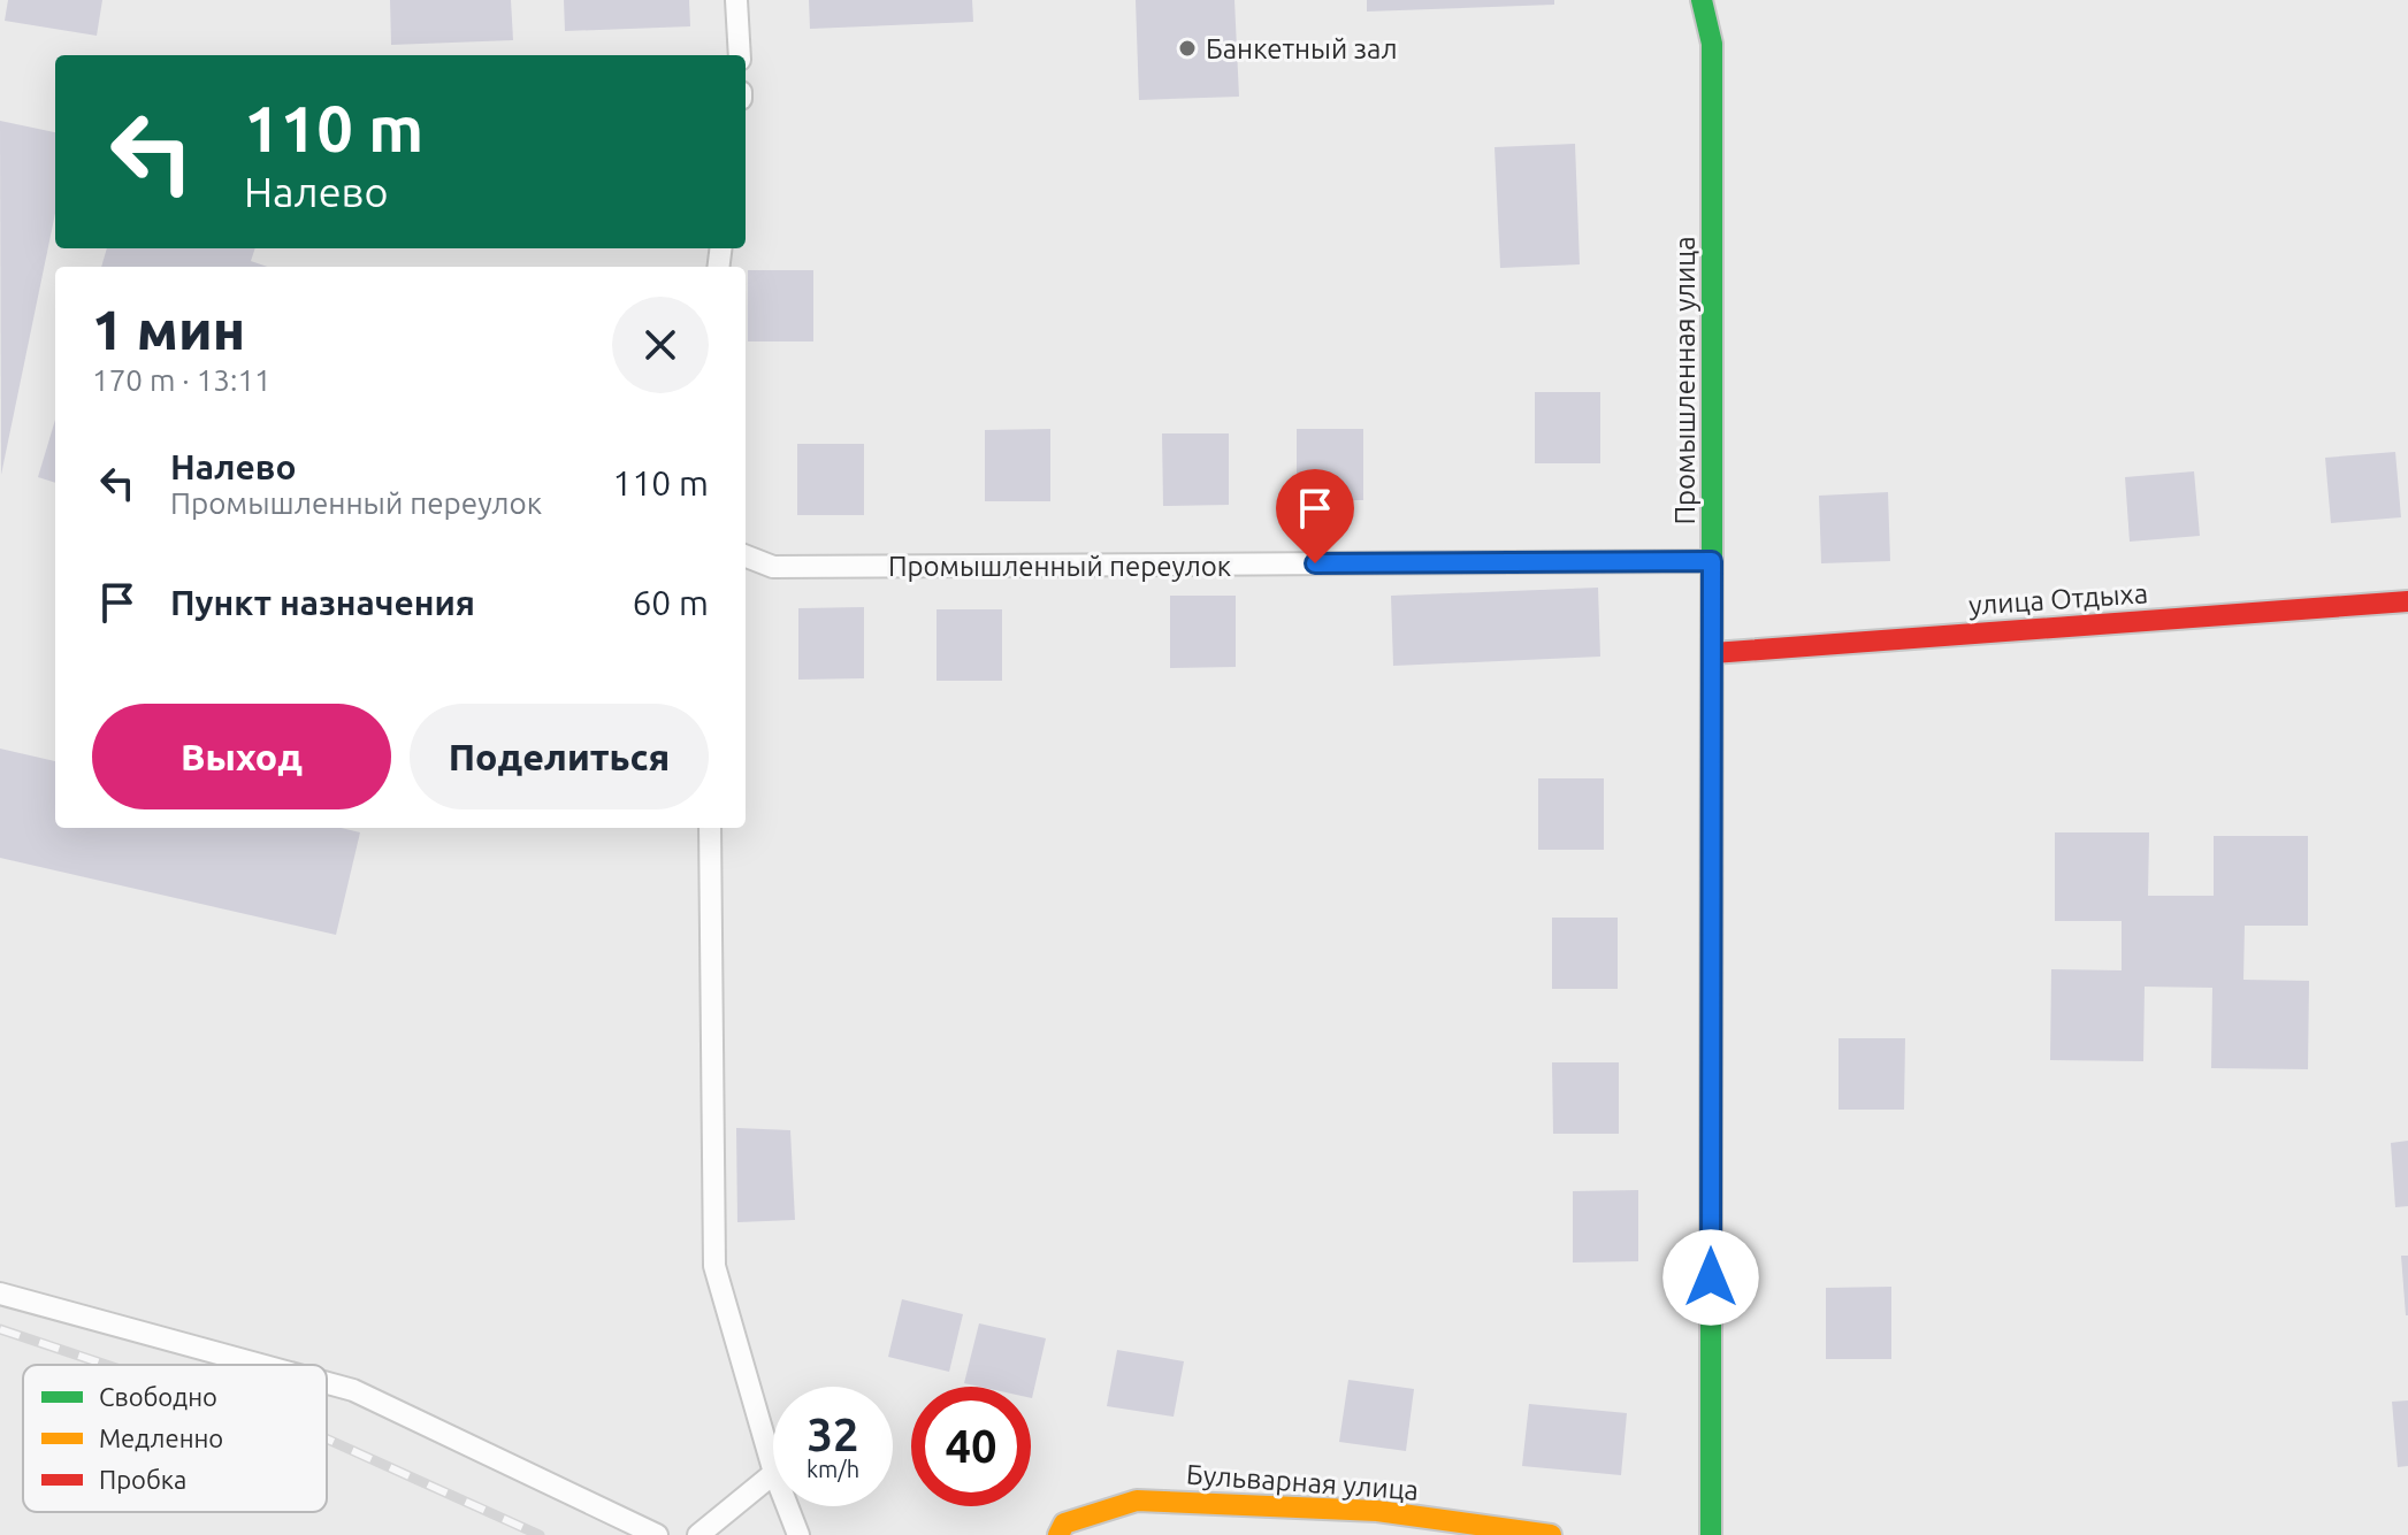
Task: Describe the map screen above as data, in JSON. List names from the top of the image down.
{
  "streets": {
    "street": ["Промышленная улица", "улица Отдыха", "Бульварная улица"],
    "lane": ["Промышленный переулок"]
  },
  "crossings": [
    ["Промышленная улица", "Промышленный переулок"],
    ["Промышленная улица", "улица Отдыха"]
  ],
  "places": ["Банкетный зал"],
  "legend": ["Свободно", "Медленно", "Пробка"],
  "page": {
    "turn": ["110 m", "Налево"],
    "heading": ["1 мин", "170 m · 13:11"],
    "list": [
      {
        "name": "Налево",
        "note": "Промышленный переулок",
        "value": "110 m"
      },
      {
        "name": "Пункт назначения",
        "value": "60 m"
      }
    ],
    "buttons": ["Выход", "Поделиться"],
    "speed": "32 km/h",
    "limit": "40"
  }
}
